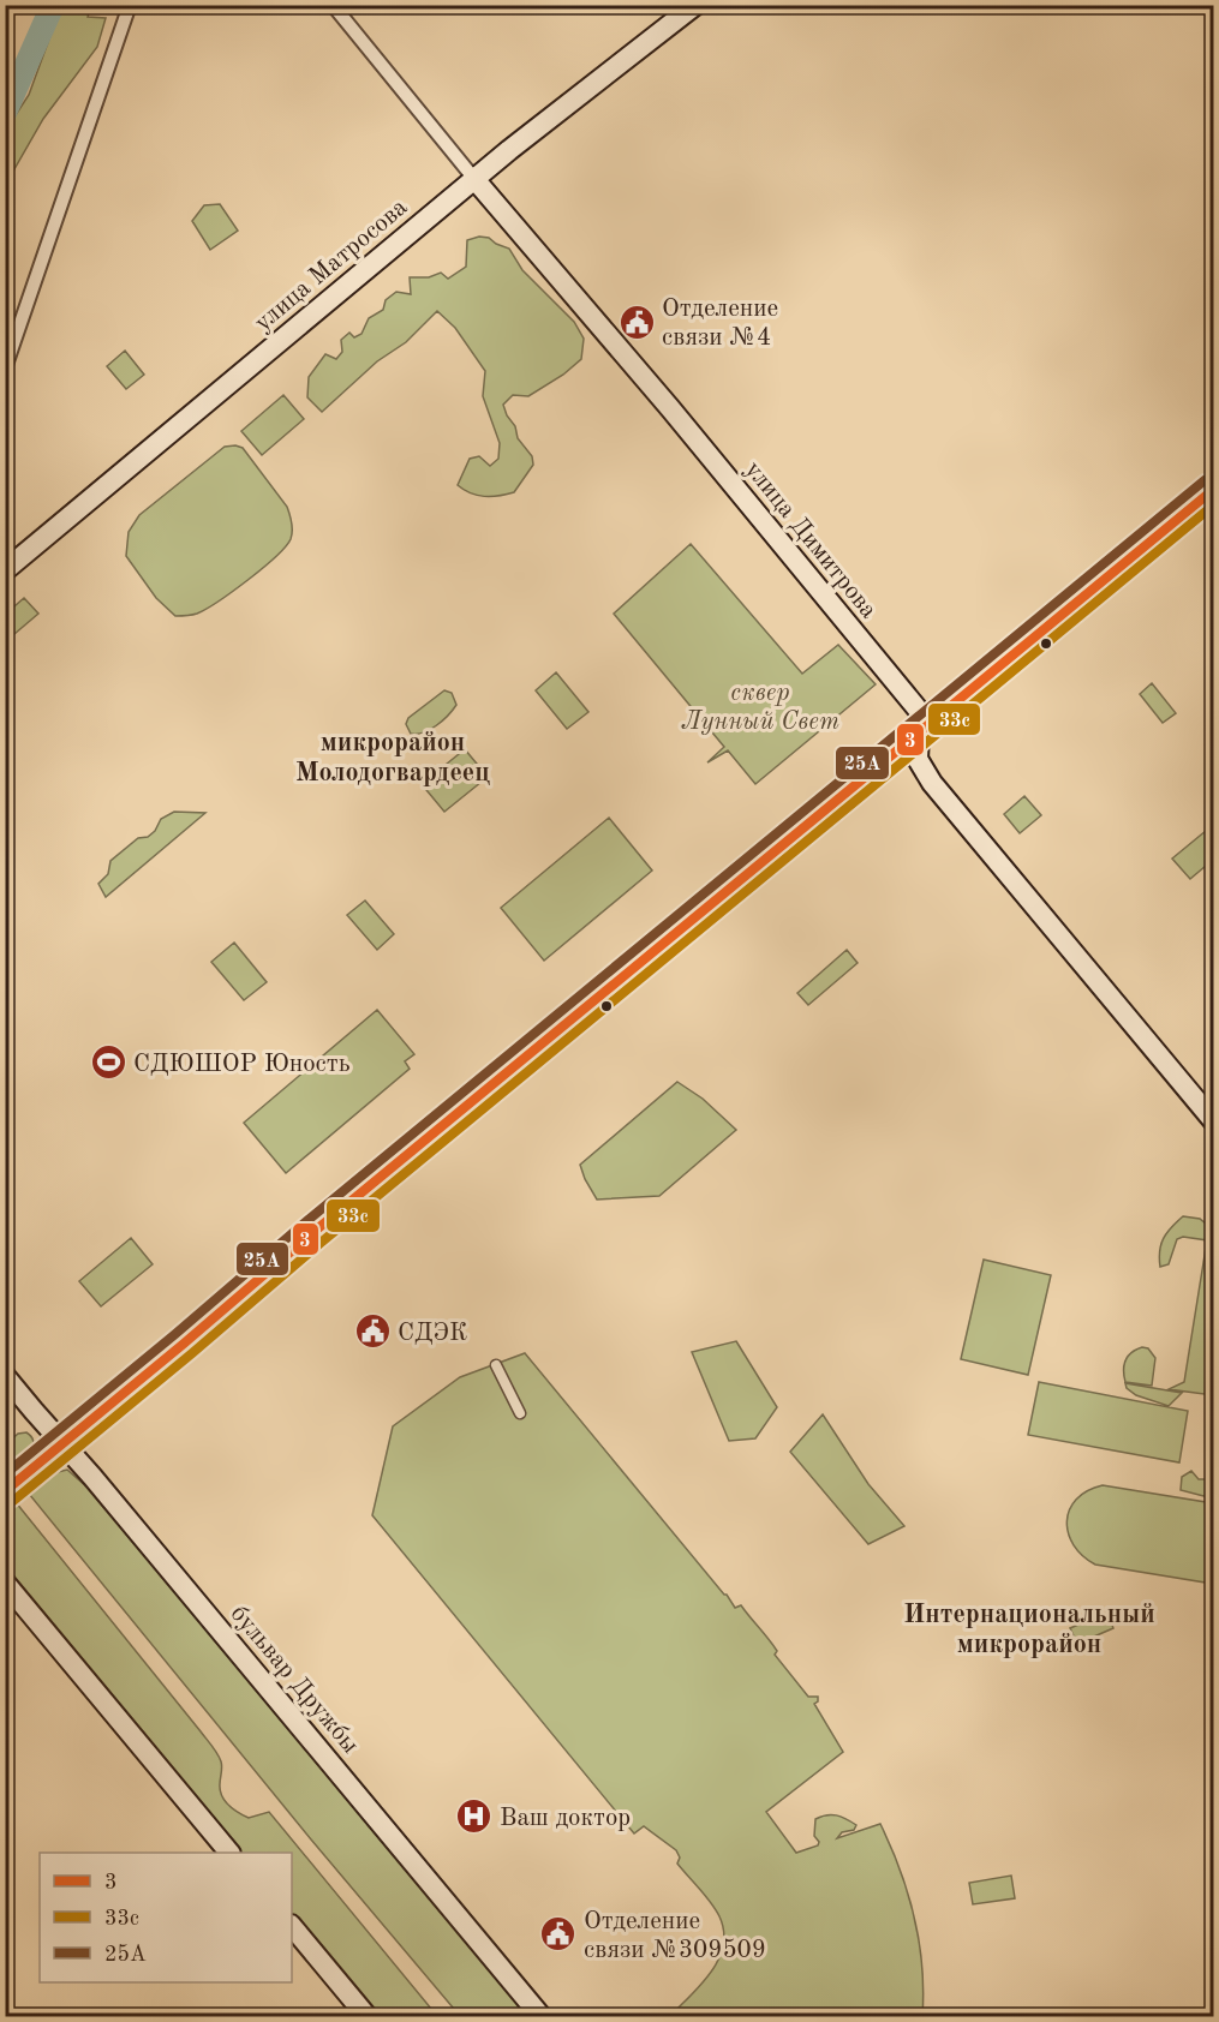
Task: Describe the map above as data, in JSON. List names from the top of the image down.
{
  "streets": {
    "main road": ["улица Матросова", "улица Димитрова", "бульвар Дружбы"]
  },
  "crossings": [
    ["улица Матросова", "улица Димитрова"]
  ],
  "districts": ["микрорайон Молодогвардеец", "Интернациональный микрорайон"],
  "parks": ["сквер Лунный Свет"],
  "places": {
    "public building": ["Отделение связи №4", "СДЭК", "Отделение связи №309509"],
    "sports": ["СДЮШОР Юность"],
    "hospital": ["Ваш доктор"]
  },
  "lines": ["transit line 25А", "transit line 3", "transit line 33с"],
  "legend": ["3", "33с", "25А"]
}
